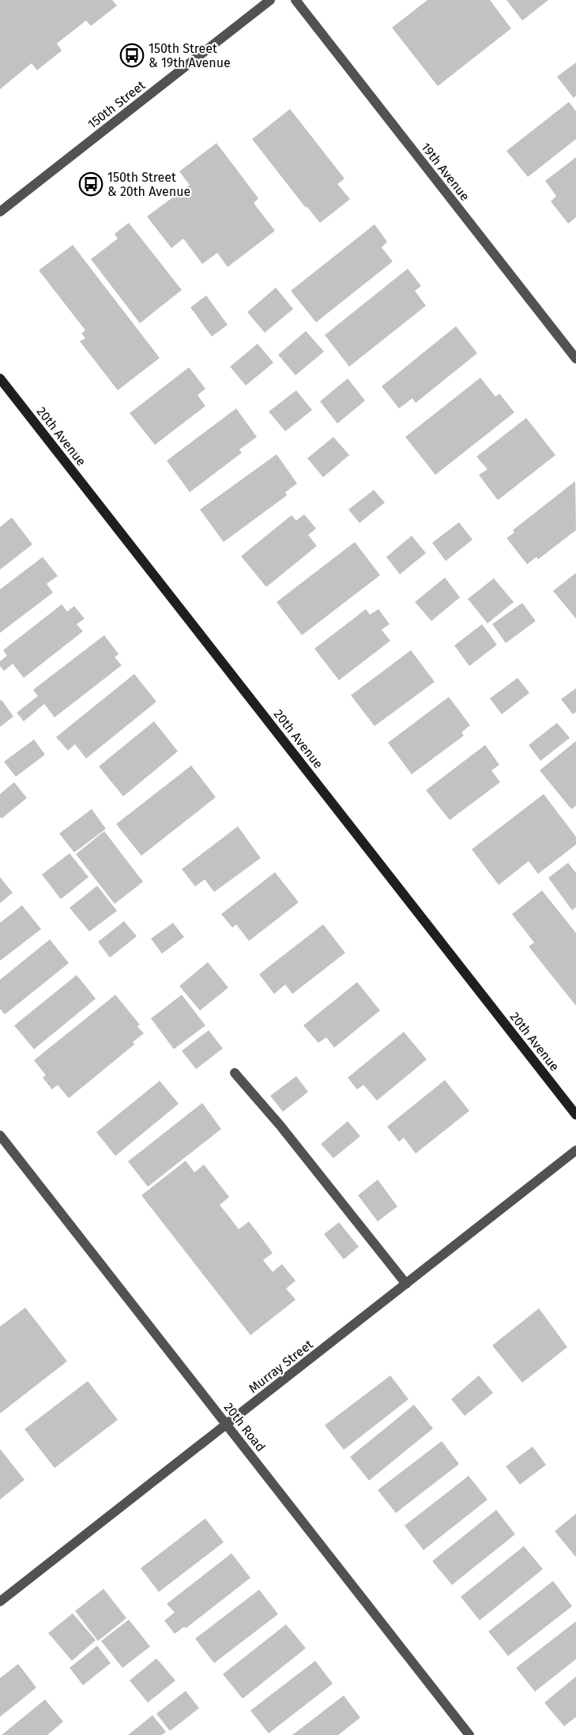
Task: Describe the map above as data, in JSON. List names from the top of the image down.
{
  "streets": {
    "street": [
      "150th Street",
      "19th Avenue",
      "20th Avenue",
      "Murray Street",
      "20th Road"
    ]
  },
  "crossings": [
    ["Murray Street", "20th Road"]
  ],
  "places": {
    "bus stop": ["150th Street & 19th Avenue", "150th Street & 20th Avenue"]
  }
}
